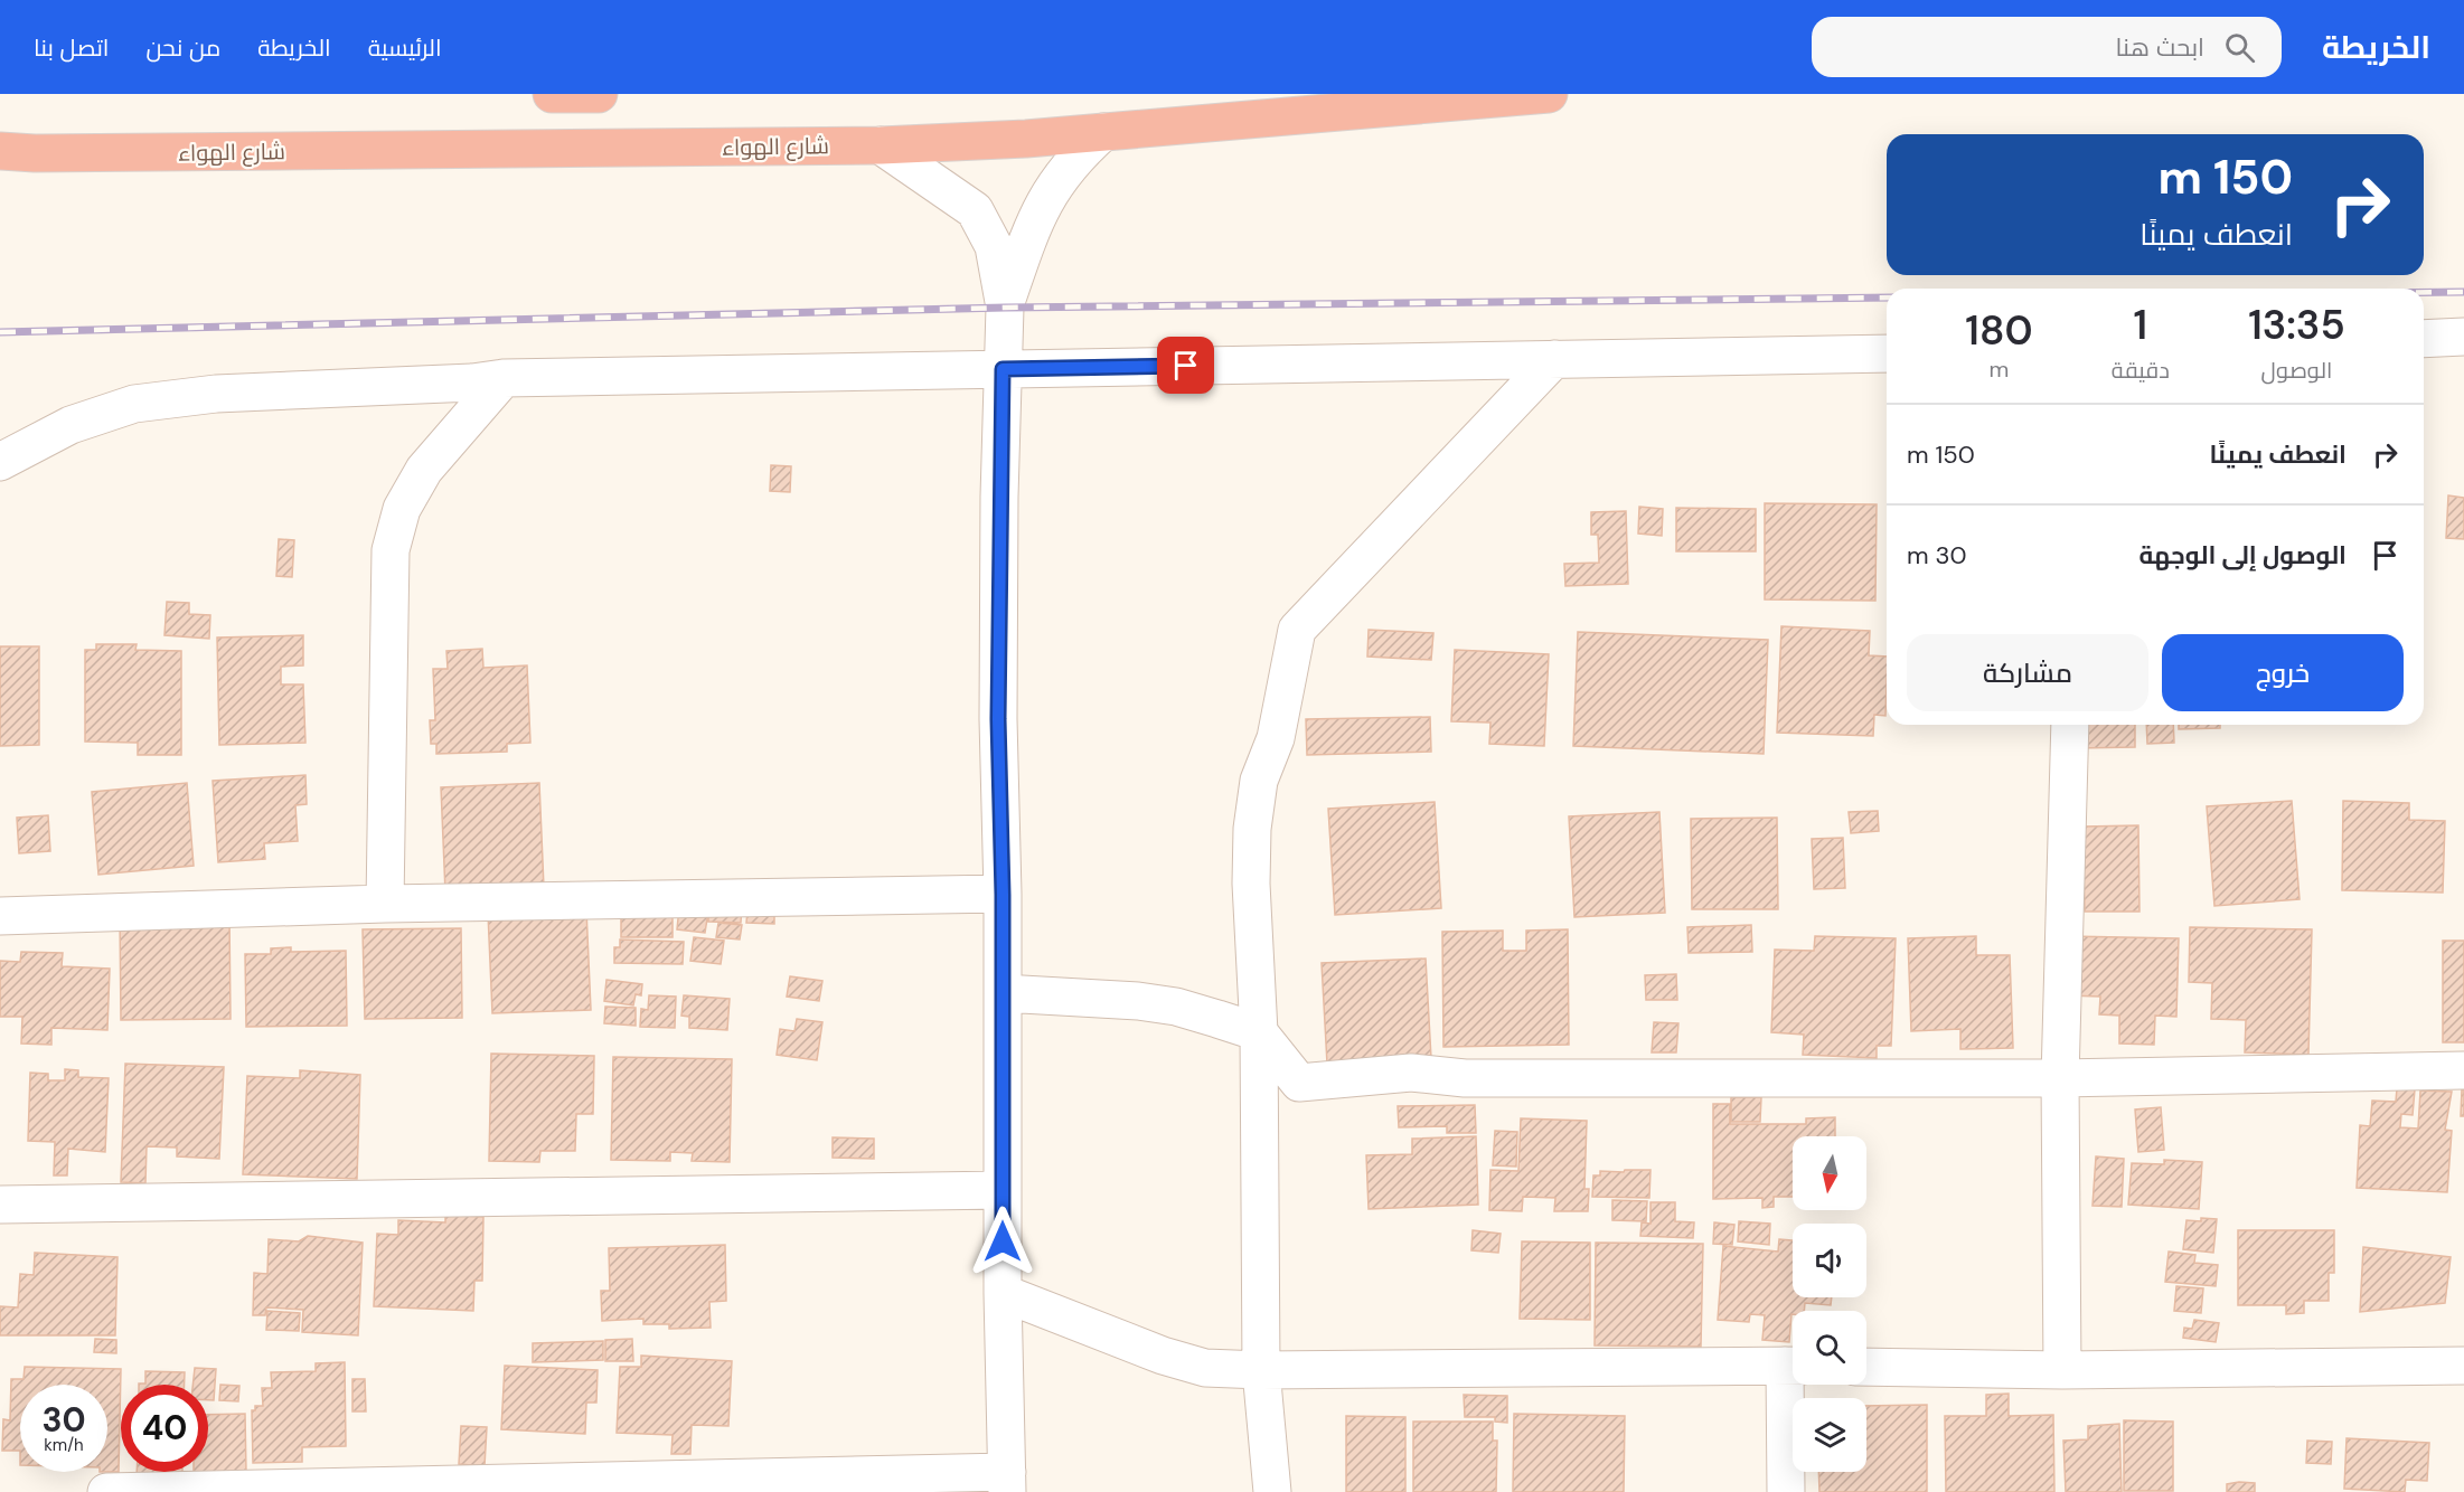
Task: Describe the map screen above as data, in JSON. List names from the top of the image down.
{
  "streets": {
    "highway": ["شارع الهواء"]
  },
  "north": "bottom",
  "page": {
    "header": "الخريطة",
    "search": "ابحث هنا",
    "nav": [
      "الرئيسية",
      "الخريطة",
      "من نحن",
      "اتصل بنا"
    ],
    "turn": ["150 m", "انعطف يمينًا"],
    "eta": [
      "13:35",
      "الوصول",
      "1",
      "دقيقة",
      "180",
      "m"
    ],
    "list": [
      {
        "name": "انعطف يمينًا",
        "value": "150 m"
      },
      {
        "name": "الوصول إلى الوجهة",
        "value": "30 m"
      }
    ],
    "buttons": ["خروج", "مشاركة"],
    "speed": "30 km/h",
    "limit": "40"
  }
}
